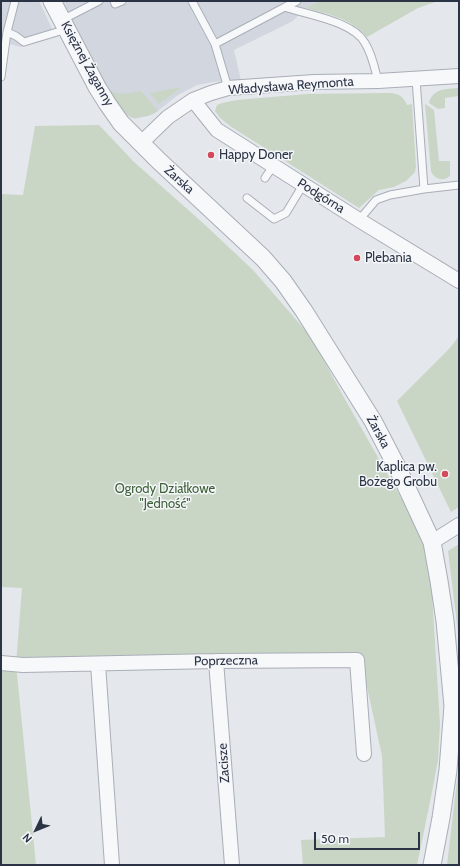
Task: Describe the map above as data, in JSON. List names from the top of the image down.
{
  "streets": {
    "street": [
      "Księżnej Żaganny",
      "Władysława Reymonta",
      "Żarska",
      "Podgórna",
      "Poprzeczna",
      "Zacisze"
    ]
  },
  "crossings": [
    ["Księżnej Żaganny", "Władysława Reymonta"],
    ["Księżnej Żaganny", "Żarska"],
    ["Władysława Reymonta", "Żarska"],
    ["Władysława Reymonta", "Podgórna"],
    ["Poprzeczna", "Zacisze"]
  ],
  "parks": ["Ogrody Działkowe \"Jedność\""],
  "places": ["Happy Doner", "Plebania", "Kaplica pw. Bożego Grobu"],
  "scale_bar": "50 m",
  "north": "bottom left"
}
